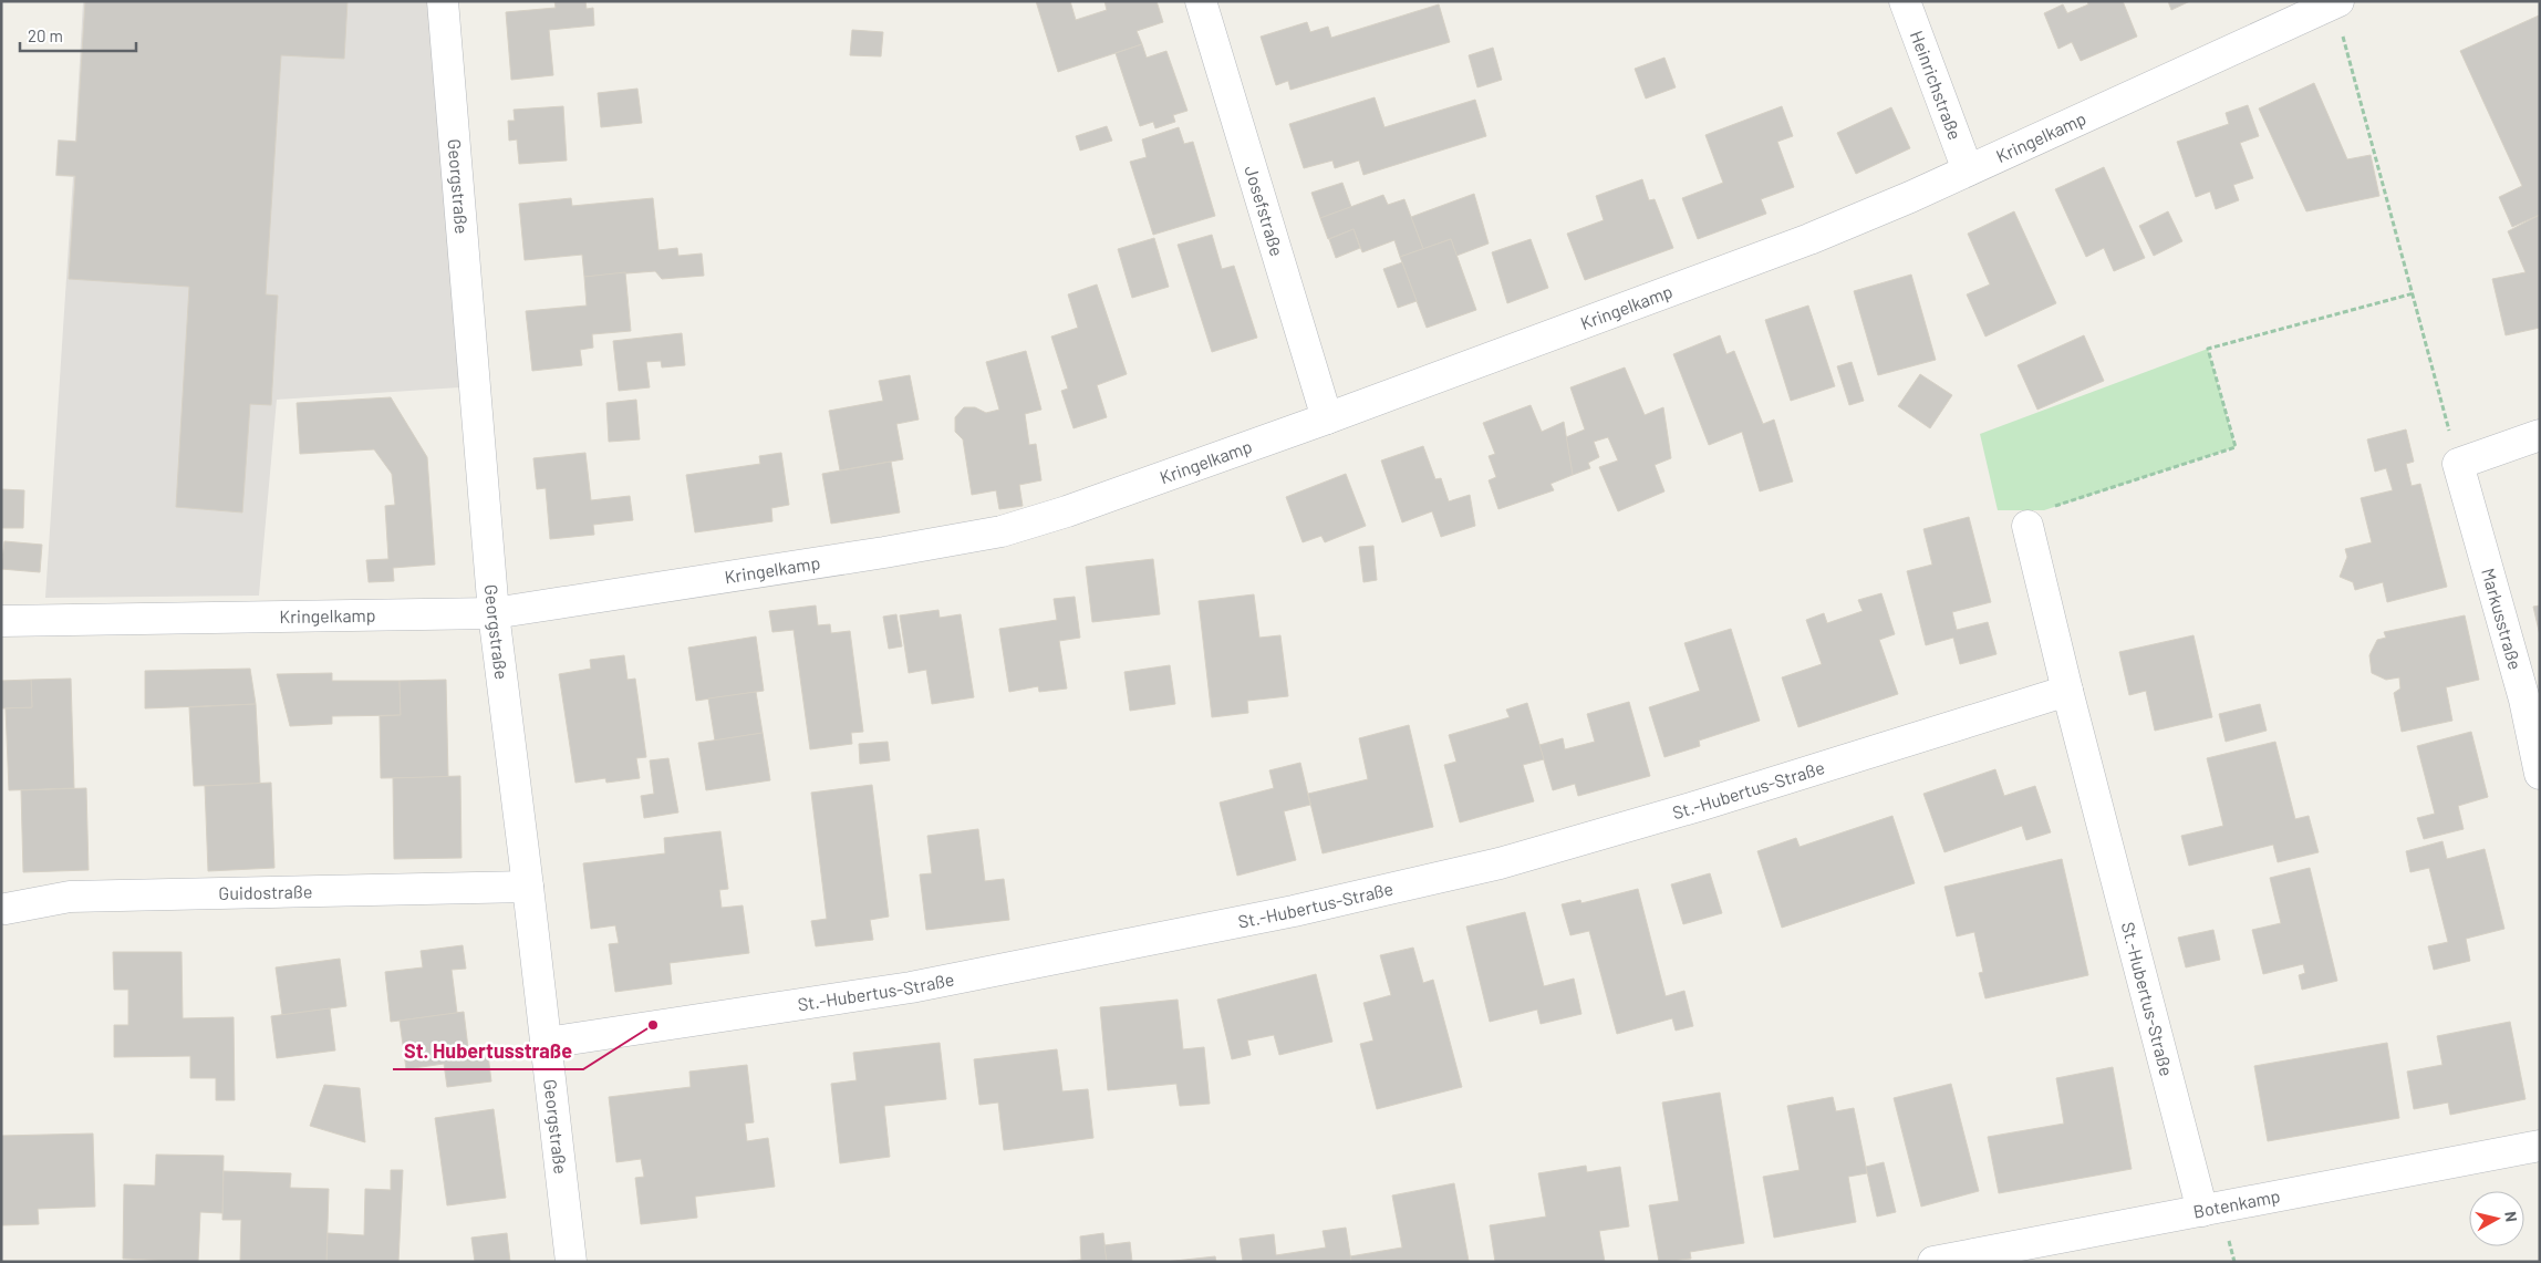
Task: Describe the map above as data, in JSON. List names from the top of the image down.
{
  "streets": {
    "street": [
      "Heinrichstraße",
      "Kringelkamp",
      "Georgstraße",
      "Josefstraße",
      "Markusstraße",
      "St.-Hubertus-Straße",
      "Guidostraße",
      "Botenkamp"
    ]
  },
  "crossings": [
    ["Heinrichstraße", "Kringelkamp"],
    ["Kringelkamp", "Georgstraße"],
    ["Kringelkamp", "Josefstraße"],
    ["Georgstraße", "St.-Hubertus-Straße"],
    ["Georgstraße", "Guidostraße"],
    ["St.-Hubertus-Straße", "Botenkamp"]
  ],
  "places": ["St. Hubertusstraße"],
  "scale_bar": "20 m",
  "north": "right"
}
